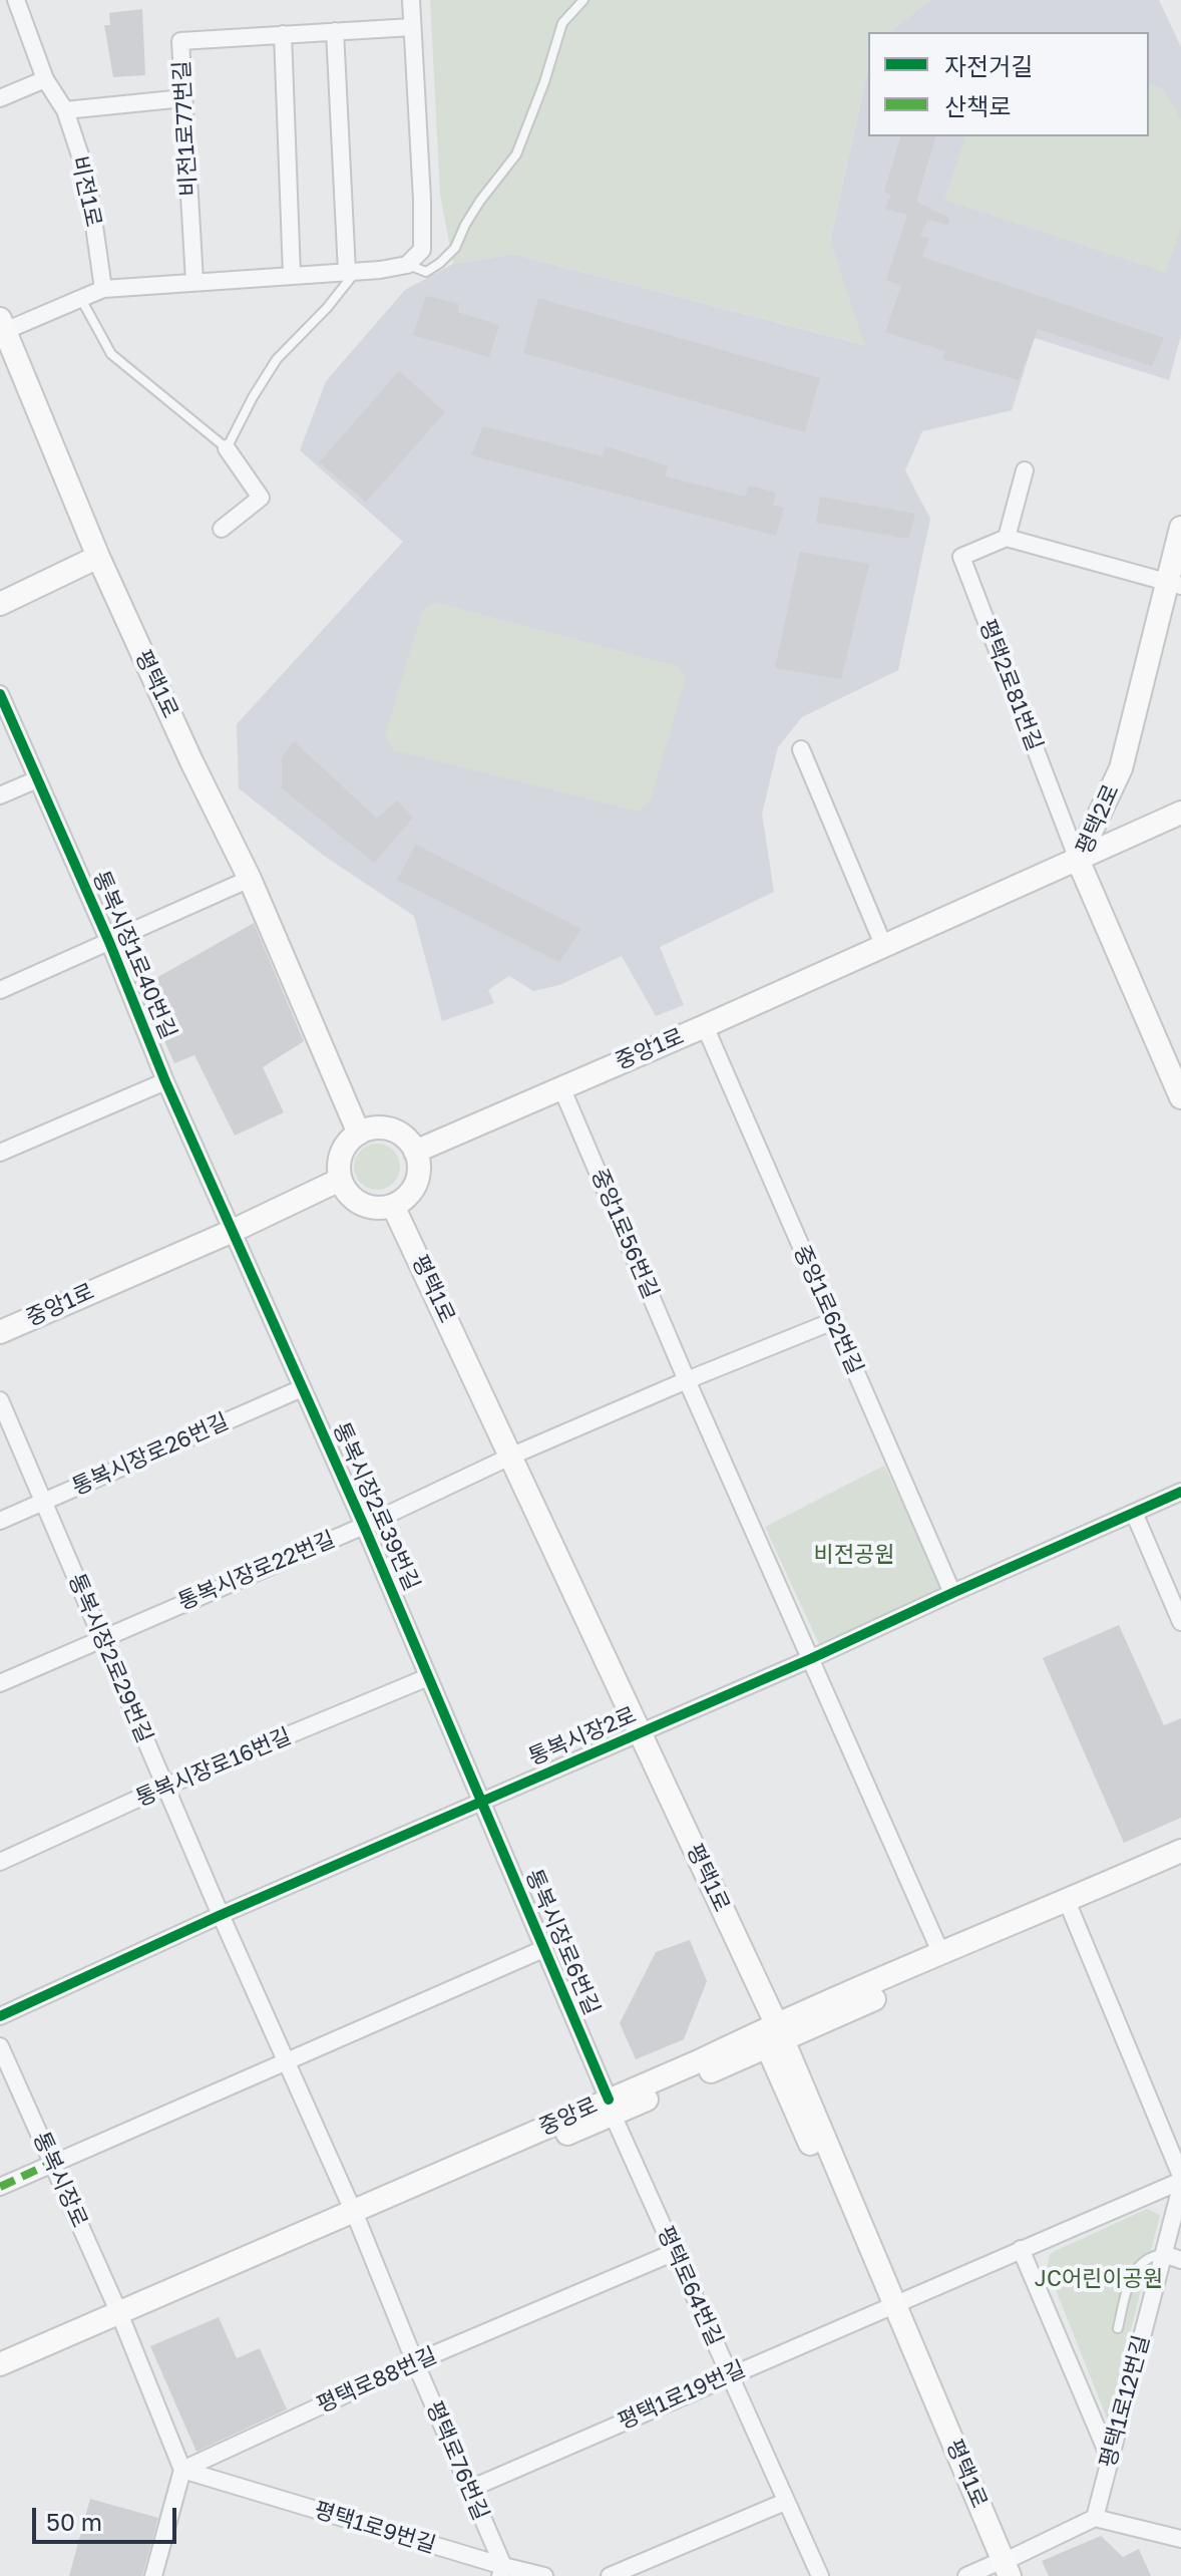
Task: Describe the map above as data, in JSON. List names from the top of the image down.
{
  "streets": {
    "street": [
      "비전1로77번길",
      "비전1로",
      "평택1로",
      "평택2로81번길",
      "평택2로",
      "통복시장1로40번길",
      "중앙1로",
      "중앙1로56번길",
      "중앙1로62번길",
      "통복시장로26번길",
      "통복시장2로39번길",
      "통복시장로22번길",
      "통복시장2로29번길",
      "통복시장2로",
      "통복시장로16번길",
      "통복시장로6번길",
      "중앙로",
      "통복시장로",
      "평택로64번길",
      "평택로88번길",
      "평택1로19번길",
      "평택1로12번길",
      "평택로76번길",
      "평택1로9번길"
    ]
  },
  "crossings": [
    ["평택1로", "중앙1로"],
    ["평택1로", "통복시장로22번길"],
    ["평택1로", "통복시장2로"],
    ["평택1로", "중앙로"],
    ["평택1로", "평택1로19번길"],
    ["평택2로81번길", "평택2로"],
    ["평택2로81번길", "중앙1로"],
    ["평택2로", "중앙1로"],
    ["통복시장1로40번길", "중앙1로"],
    ["통복시장1로40번길", "통복시장2로39번길"],
    ["중앙1로", "중앙1로56번길"],
    ["중앙1로", "중앙1로62번길"],
    ["중앙1로", "통복시장2로39번길"],
    ["중앙1로56번길", "통복시장2로"],
    ["중앙1로62번길", "통복시장2로"],
    ["통복시장로26번길", "통복시장2로39번길"],
    ["통복시장로26번길", "통복시장2로29번길"],
    ["통복시장2로39번길", "통복시장로22번길"],
    ["통복시장2로39번길", "통복시장2로"],
    ["통복시장2로39번길", "통복시장로16번길"],
    ["통복시장2로39번길", "통복시장로6번길"],
    ["통복시장로22번길", "통복시장2로29번길"],
    ["통복시장2로29번길", "통복시장2로"],
    ["통복시장2로29번길", "통복시장로16번길"],
    ["통복시장2로", "통복시장로6번길"],
    ["통복시장로6번길", "중앙로"],
    ["통복시장로6번길", "통복시장로"],
    ["통복시장로6번길", "평택로64번길"],
    ["중앙로", "통복시장로"],
    ["중앙로", "평택로64번길"],
    ["중앙로", "평택로76번길"],
    ["평택로64번길", "평택로88번길"],
    ["평택로64번길", "평택1로19번길"],
    ["평택로88번길", "평택로76번길"],
    ["평택로88번길", "평택1로9번길"],
    ["평택1로19번길", "평택1로12번길"],
    ["평택1로19번길", "평택로76번길"],
    ["평택로76번길", "평택1로9번길"]
  ],
  "parks": ["비전공원", "JC어린이공원"],
  "legend": ["자전거길", "산책로"],
  "scale_bar": "50 m"
}
